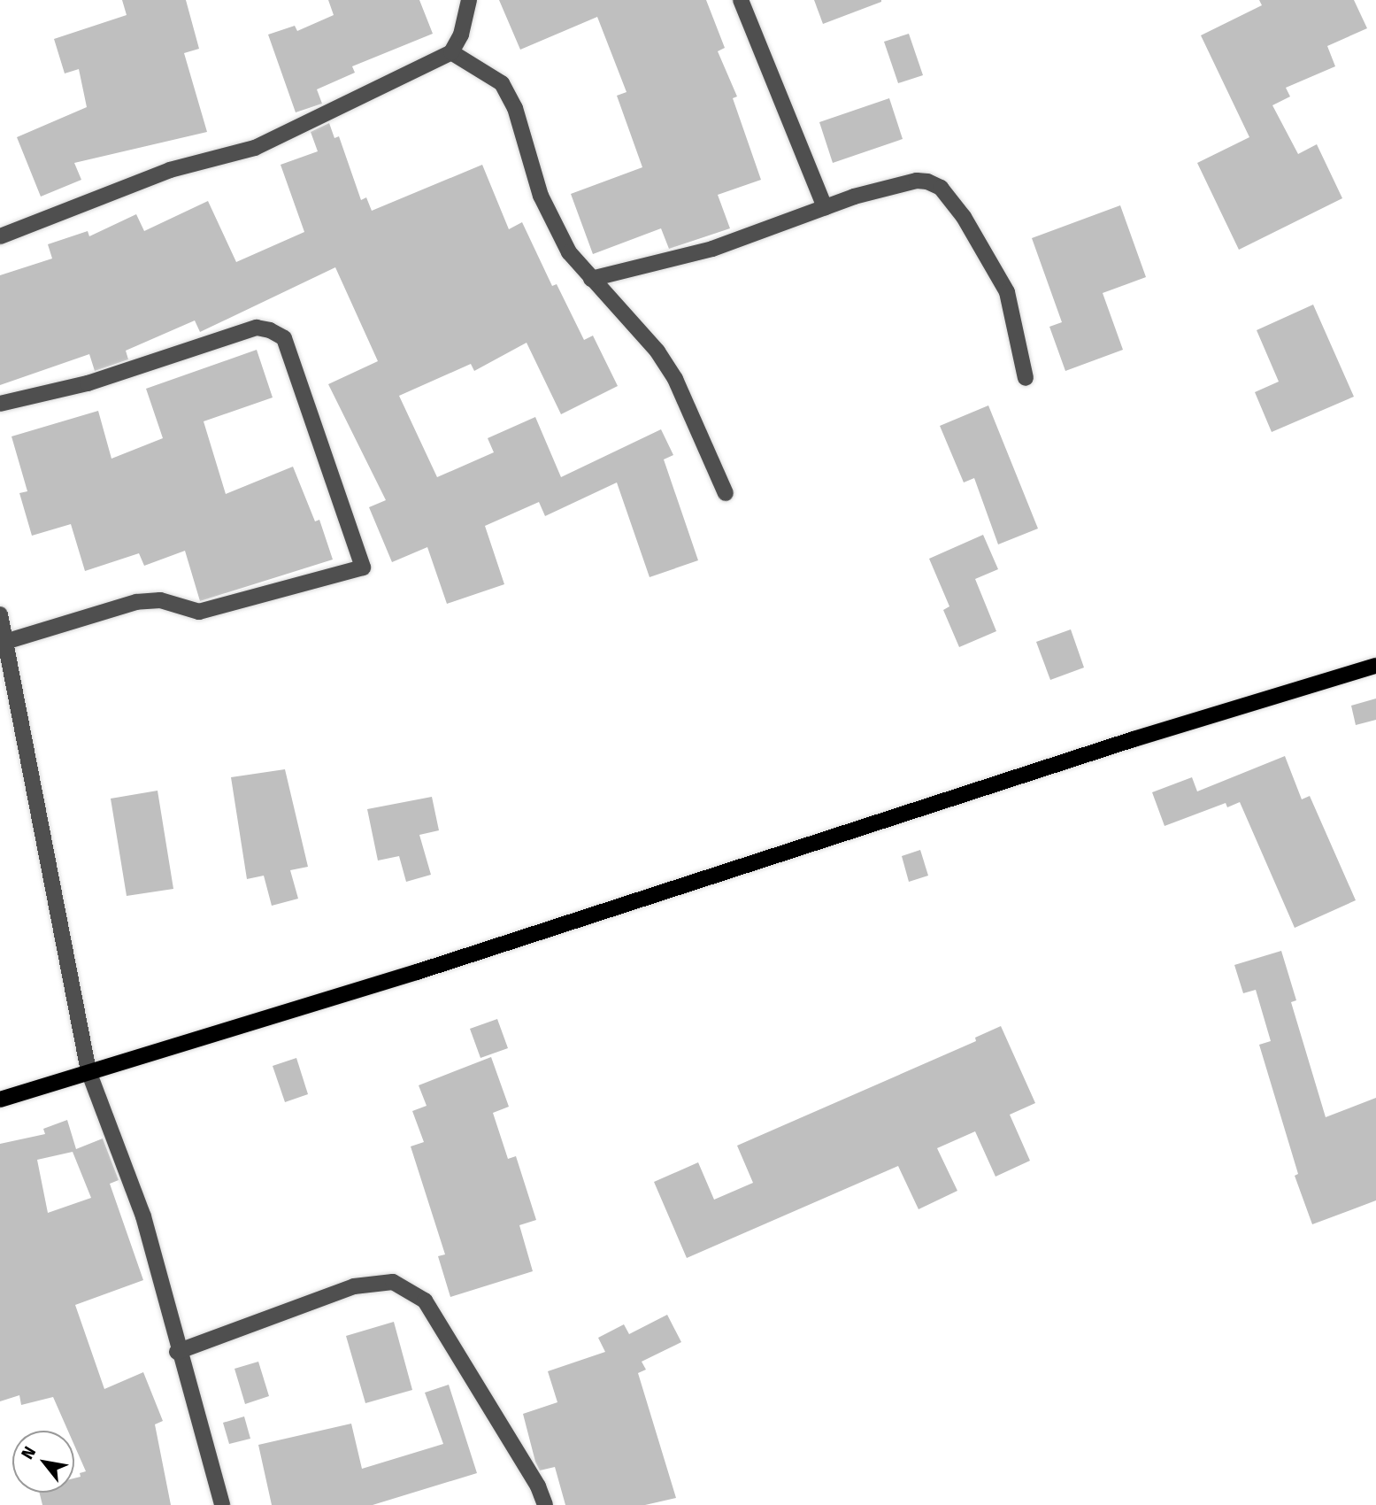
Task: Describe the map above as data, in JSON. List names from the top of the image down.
{
  "north": "top left"
}
